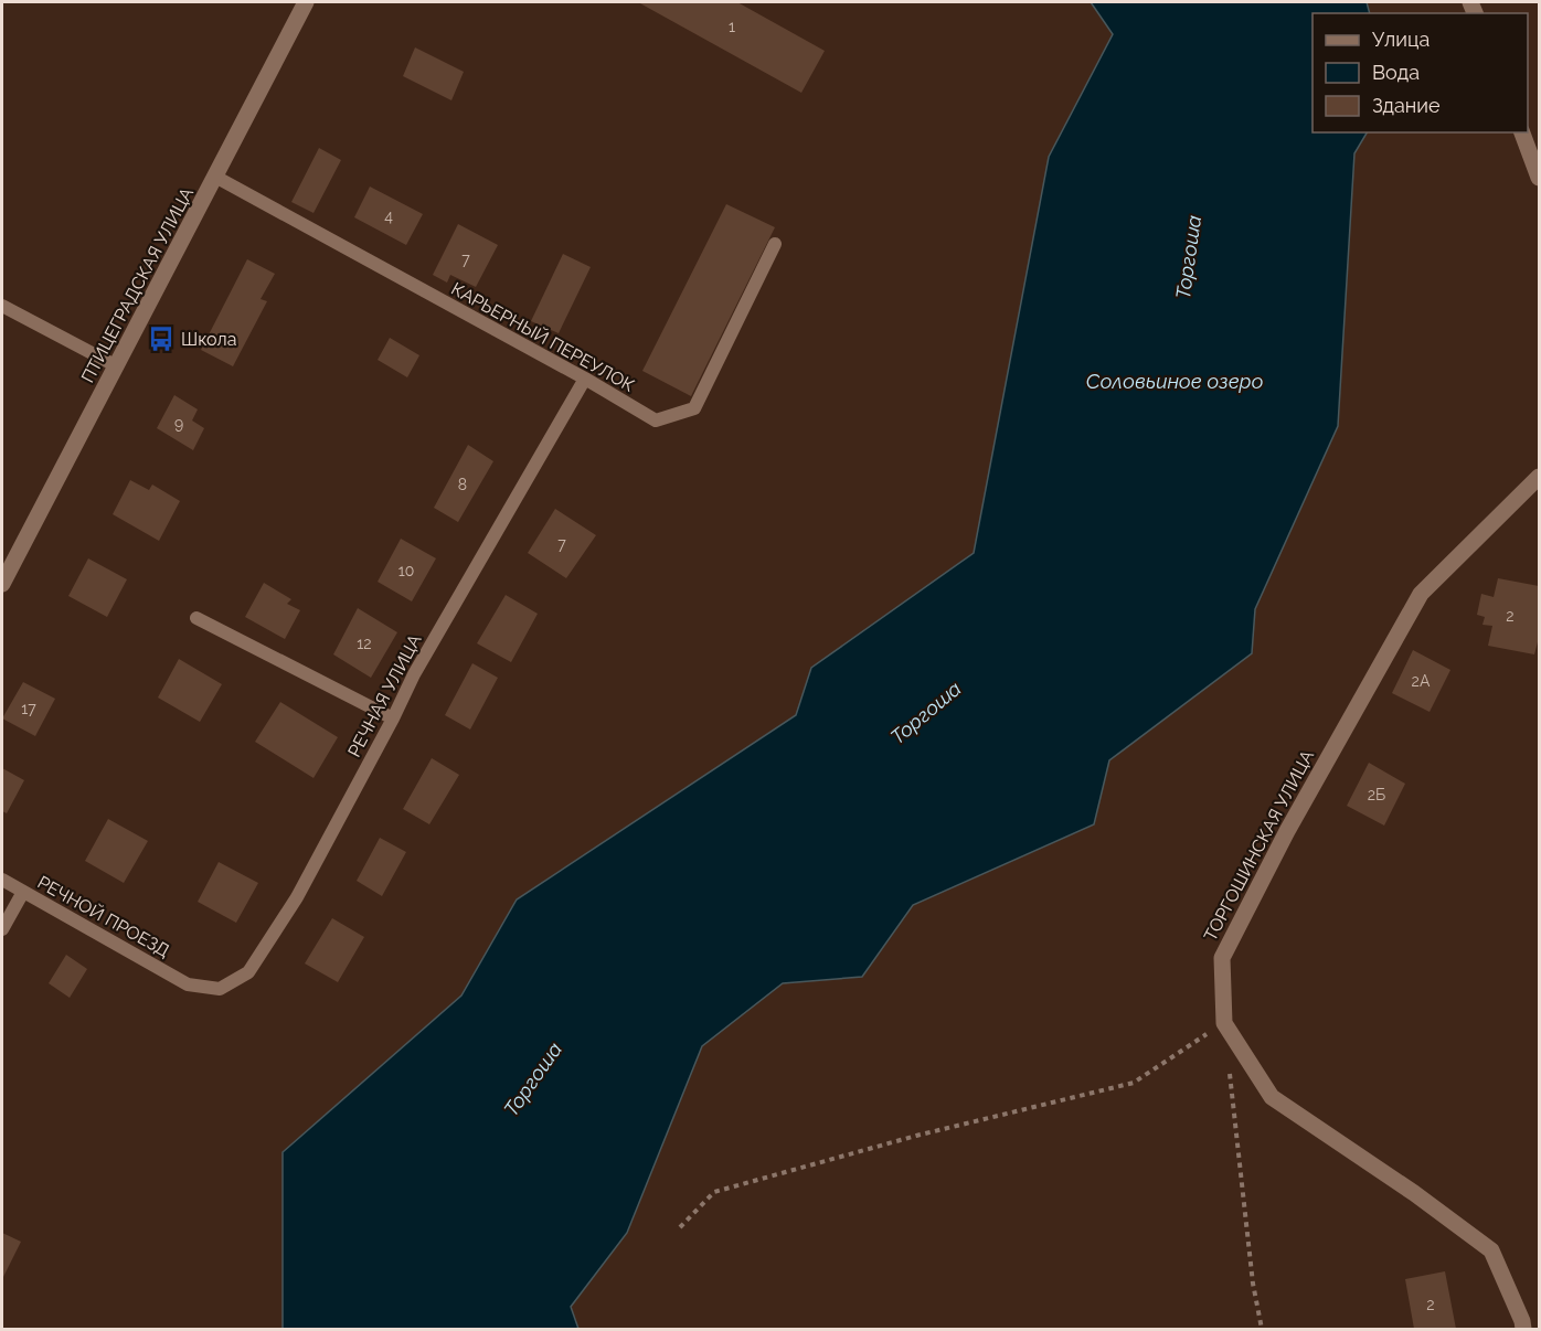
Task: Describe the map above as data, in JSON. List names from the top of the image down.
{
  "streets": {
    "street": ["ПТИЦЕГРАДСКАЯ УЛИЦА", "ТОРГОШИНСКАЯ УЛИЦА"],
    "lane": ["КАРЬЕРНЫЙ ПЕРЕУЛОК", "РЕЧНАЯ УЛИЦА", "РЕЧНОЙ ПРОЕЗД"]
  },
  "crossings": [
    ["ПТИЦЕГРАДСКАЯ УЛИЦА", "КАРЬЕРНЫЙ ПЕРЕУЛОК"],
    ["КАРЬЕРНЫЙ ПЕРЕУЛОК", "РЕЧНАЯ УЛИЦА"],
    ["РЕЧНАЯ УЛИЦА", "РЕЧНОЙ ПРОЕЗД"]
  ],
  "water": ["Торгоша", "Соловьиное озеро"],
  "places": {
    "bus stop": ["Школа"]
  },
  "house_numbers": [
    "1",
    "4",
    "7",
    "9",
    "8",
    "7",
    "10",
    "2",
    "12",
    "2А",
    "17",
    "2Б",
    "2"
  ],
  "legend": ["Улица", "Вода", "Здание"]
}
